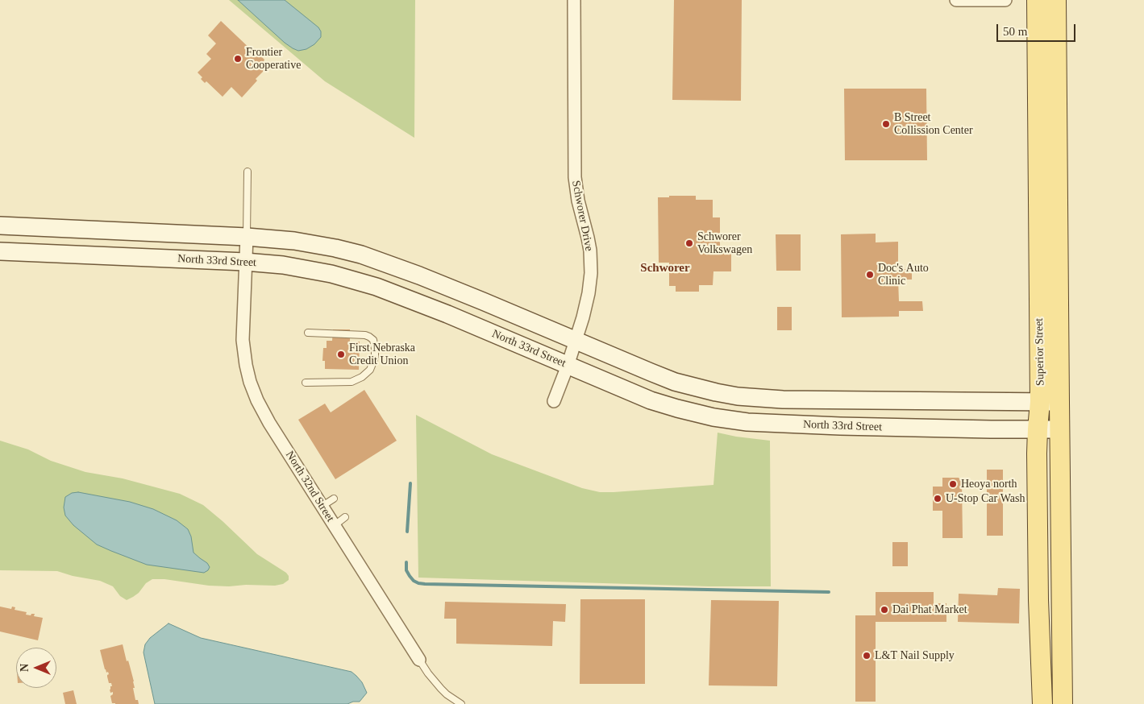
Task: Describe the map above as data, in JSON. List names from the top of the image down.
{
  "streets": {
    "main road": ["North 33rd Street", "Superior Street"],
    "street": ["Schworer Drive", "North 32nd Street"]
  },
  "crossings": [
    ["Schworer Drive", "North 33rd Street"],
    ["North 33rd Street", "Superior Street"],
    ["North 33rd Street", "North 32nd Street"]
  ],
  "districts": ["Schworer"],
  "places": [
    "Frontier Cooperative",
    "B Street Collission Center",
    "Schworer Volkswagen",
    "Doc's Auto Clinic",
    "First Nebraska Credit Union",
    "Heoya north",
    "U-Stop Car Wash",
    "Dai Phat Market",
    "L&T Nail Supply"
  ],
  "scale_bar": "50 m",
  "north": "left"
}
